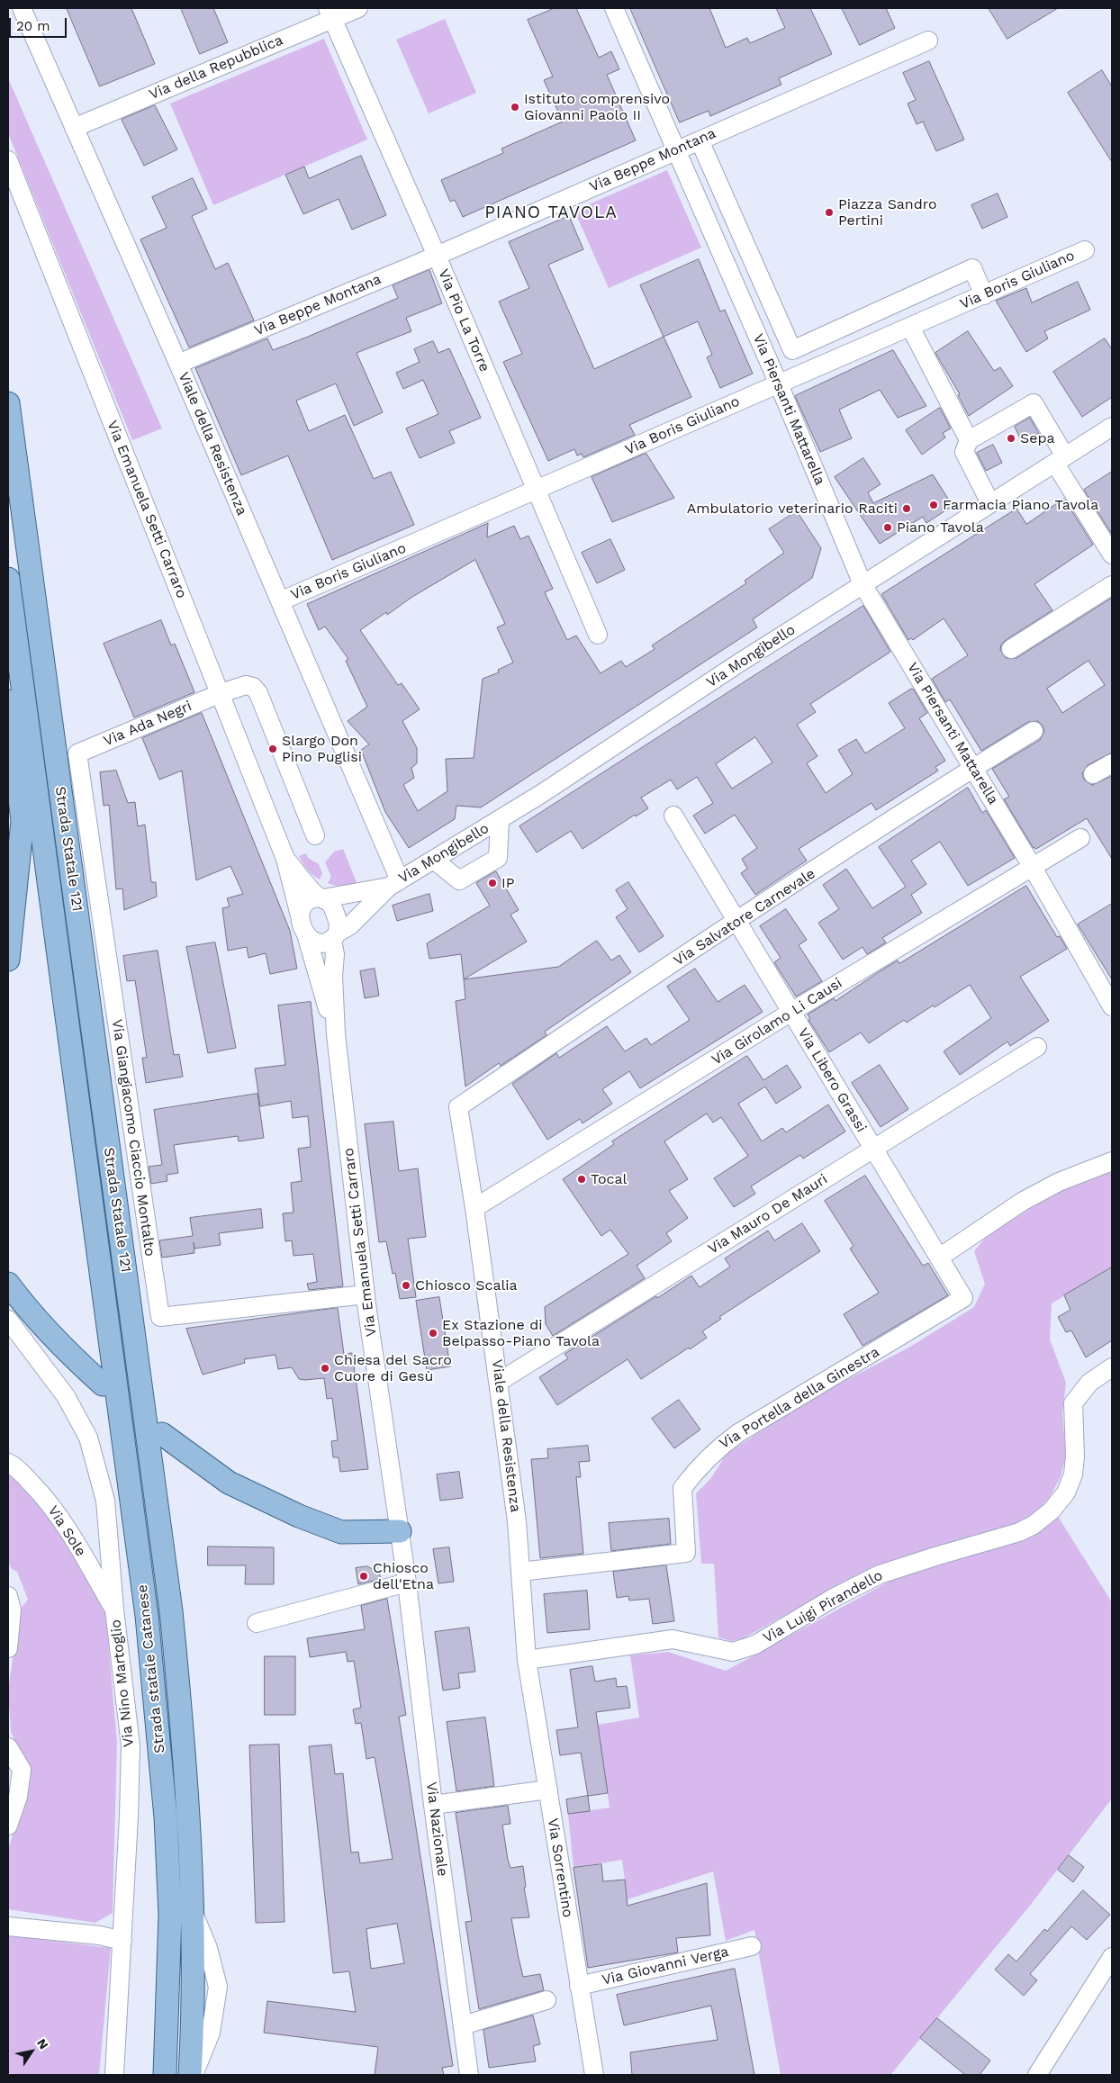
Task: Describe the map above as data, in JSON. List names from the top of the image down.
{
  "streets": {
    "main road": ["Strada Statale 121", "Strada statale Catanese"],
    "street": [
      "Via della Repubblica",
      "Via Beppe Montana",
      "Via Boris Giuliano",
      "Via Pio La Torre",
      "Via Piersanti Mattarella",
      "Viale della Resistenza",
      "Via Emanuela Setti Carraro",
      "Via Mongibello",
      "Via Ada Negri",
      "Via Salvatore Carnevale",
      "Via Girolamo Li Causi",
      "Via Libero Grassi",
      "Via Giangiacomo Ciaccio Montalto",
      "Via Mauro De Mauri",
      "Via Portella della Ginestra",
      "Via Sole",
      "Via Luigi Pirandello",
      "Via Nino Martoglio",
      "Via Nazionale",
      "Via Sorrentino",
      "Via Giovanni Verga"
    ]
  },
  "crossings": [
    ["Via della Repubblica", "Via Pio La Torre"],
    ["Via della Repubblica", "Viale della Resistenza"],
    ["Via Beppe Montana", "Via Pio La Torre"],
    ["Via Beppe Montana", "Via Piersanti Mattarella"],
    ["Via Beppe Montana", "Viale della Resistenza"],
    ["Via Boris Giuliano", "Via Pio La Torre"],
    ["Via Boris Giuliano", "Via Piersanti Mattarella"],
    ["Via Boris Giuliano", "Viale della Resistenza"],
    ["Via Piersanti Mattarella", "Via Mongibello"],
    ["Via Piersanti Mattarella", "Via Salvatore Carnevale"],
    ["Via Piersanti Mattarella", "Via Girolamo Li Causi"],
    ["Viale della Resistenza", "Via Mongibello"],
    ["Viale della Resistenza", "Via Salvatore Carnevale"],
    ["Viale della Resistenza", "Via Girolamo Li Causi"],
    ["Viale della Resistenza", "Via Mauro De Mauri"],
    ["Viale della Resistenza", "Via Portella della Ginestra"],
    ["Viale della Resistenza", "Via Luigi Pirandello"],
    ["Viale della Resistenza", "Via Sorrentino"],
    ["Via Emanuela Setti Carraro", "Via Ada Negri"],
    ["Via Emanuela Setti Carraro", "Via Giangiacomo Ciaccio Montalto"],
    ["Via Emanuela Setti Carraro", "Via Nazionale"],
    ["Via Ada Negri", "Via Giangiacomo Ciaccio Montalto"],
    ["Strada Statale 121", "Strada statale Catanese"],
    ["Via Salvatore Carnevale", "Via Libero Grassi"],
    ["Via Girolamo Li Causi", "Via Libero Grassi"],
    ["Via Libero Grassi", "Via Mauro De Mauri"],
    ["Via Libero Grassi", "Via Portella della Ginestra"],
    ["Via Sole", "Via Nino Martoglio"],
    ["Via Luigi Pirandello", "Via Sorrentino"],
    ["Via Sorrentino", "Via Giovanni Verga"]
  ],
  "districts": ["PIANO TAVOLA"],
  "places": [
    "Istituto comprensivo Giovanni Paolo II",
    "Piazza Sandro Pertini",
    "Sepa",
    "Farmacia Piano Tavola",
    "Ambulatorio veterinario Raciti",
    "Piano Tavola",
    "Slargo Don Pino Puglisi",
    "IP",
    "Tocal",
    "Chiosco Scalia",
    "Ex Stazione di Belpasso-Piano Tavola",
    "Chiesa del Sacro Cuore di Gesù",
    "Chiosco dell'Etna"
  ],
  "scale_bar": "20 m",
  "north": "top right"
}
